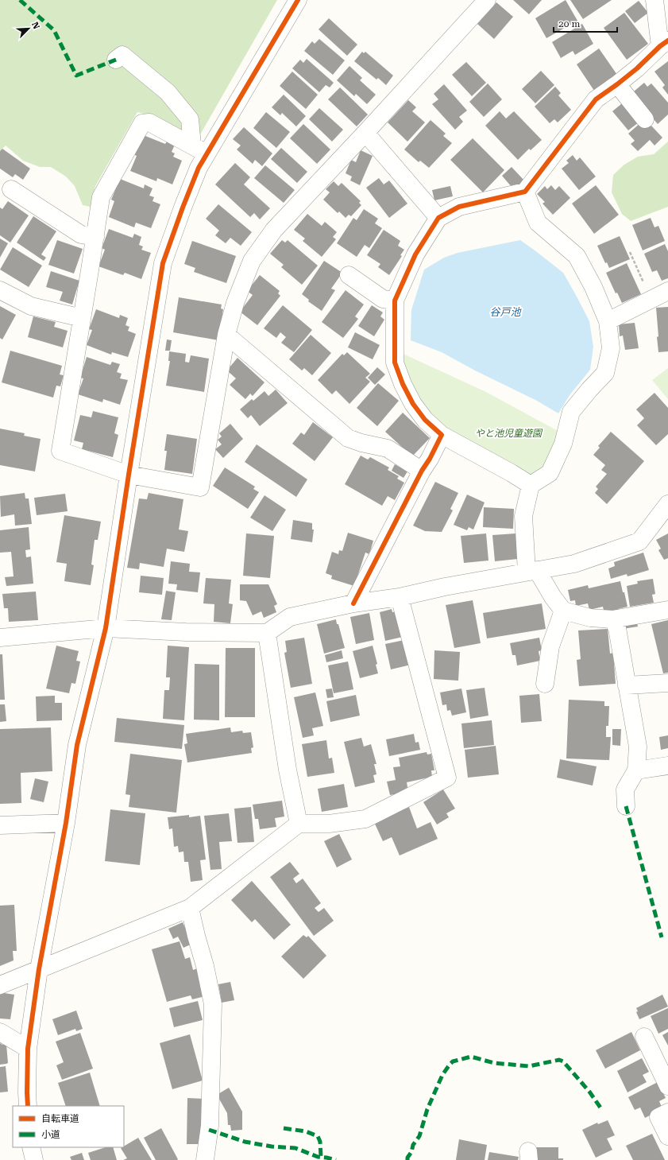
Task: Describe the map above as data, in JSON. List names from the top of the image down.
{
  "water": ["谷戸池"],
  "parks": ["やと池児童遊園"],
  "legend": ["自転車道", "小道"],
  "scale_bar": "20 m",
  "north": "top right"
}
